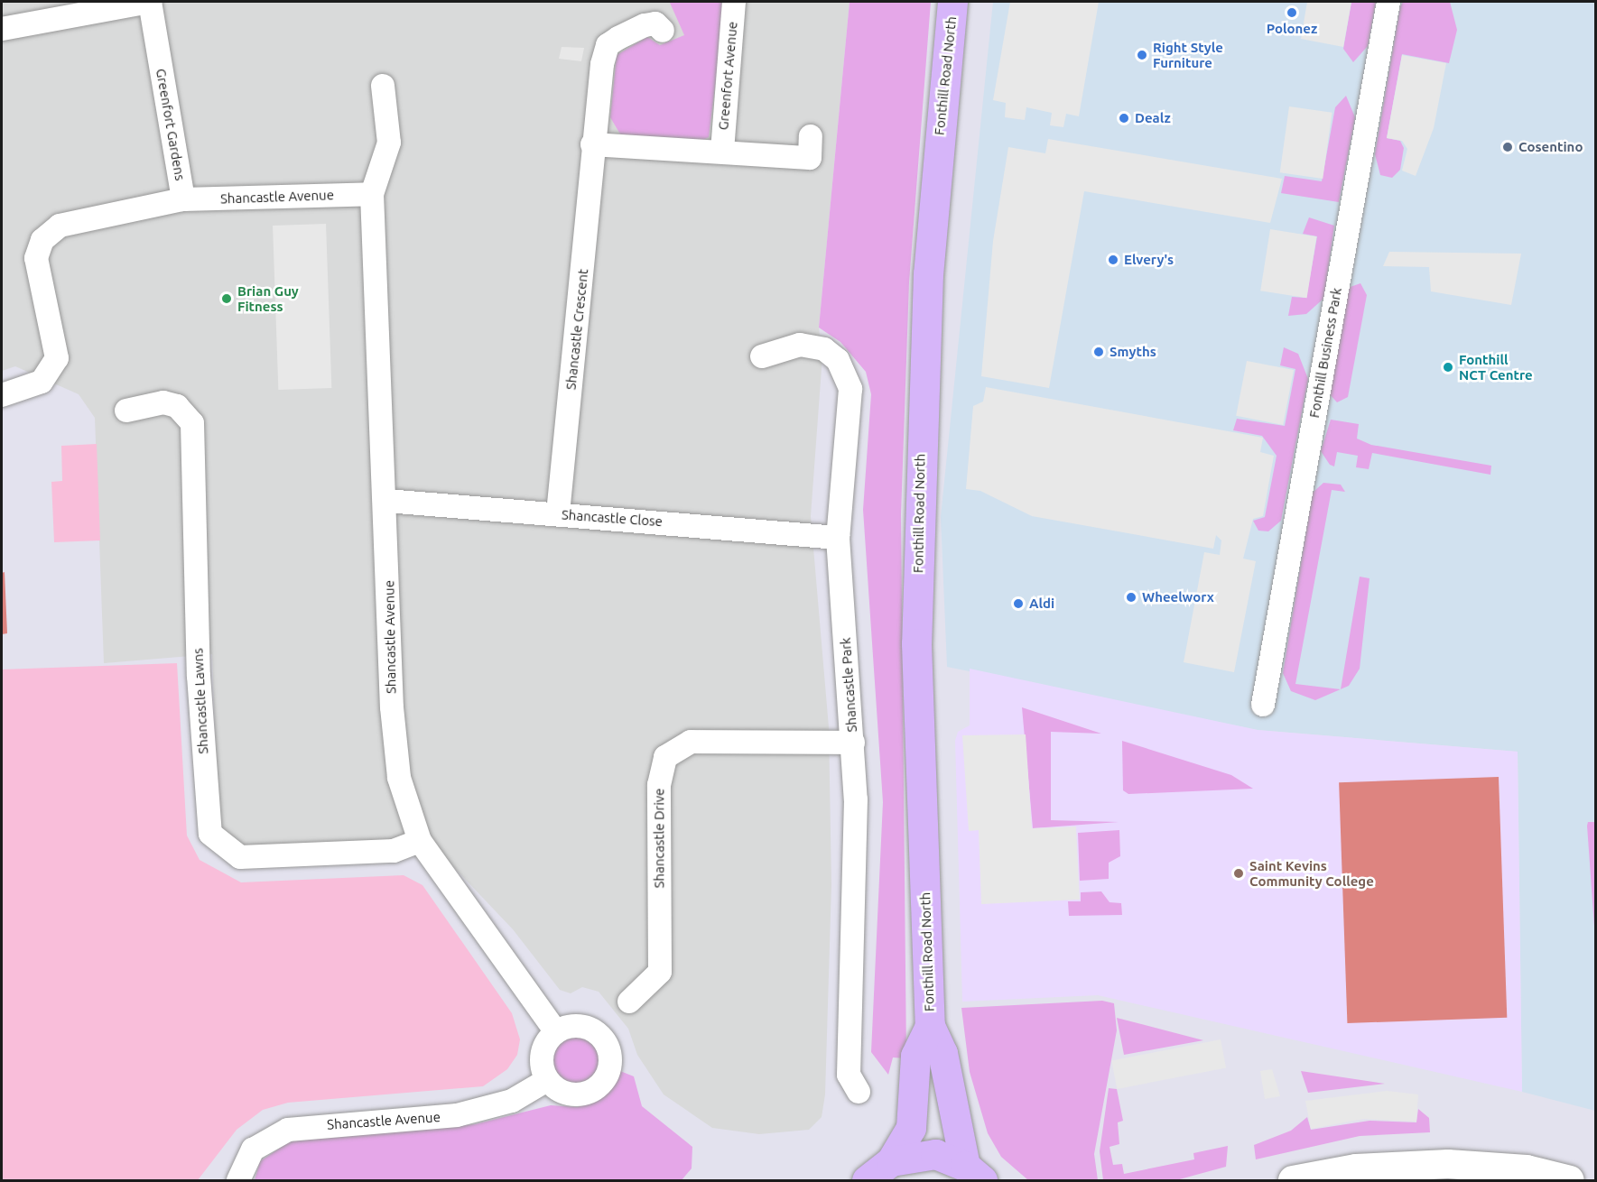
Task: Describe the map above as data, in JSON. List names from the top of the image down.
{
  "streets": {
    "main road": ["Fonthill Road North"],
    "street": [
      "Greenfort Avenue",
      "Greenfort Gardens",
      "Shancastle Avenue",
      "Shancastle Crescent",
      "Fonthill Business Park",
      "Shancastle Close",
      "Shancastle Park",
      "Shancastle Lawns",
      "Shancastle Drive"
    ]
  },
  "crossings": [
    ["Greenfort Gardens", "Shancastle Avenue"],
    ["Shancastle Avenue", "Shancastle Close"],
    ["Shancastle Avenue", "Shancastle Lawns"],
    ["Shancastle Crescent", "Shancastle Close"],
    ["Shancastle Close", "Shancastle Park"],
    ["Shancastle Park", "Shancastle Drive"]
  ],
  "places": [
    "Polonez",
    "Right Style Furniture",
    "Dealz",
    "Cosentino",
    "Elvery's",
    "Brian Guy Fitness",
    "Smyths",
    "Fonthill NCT Centre",
    "Wheelworx",
    "Aldi",
    "Saint Kevins Community College"
  ]
}
